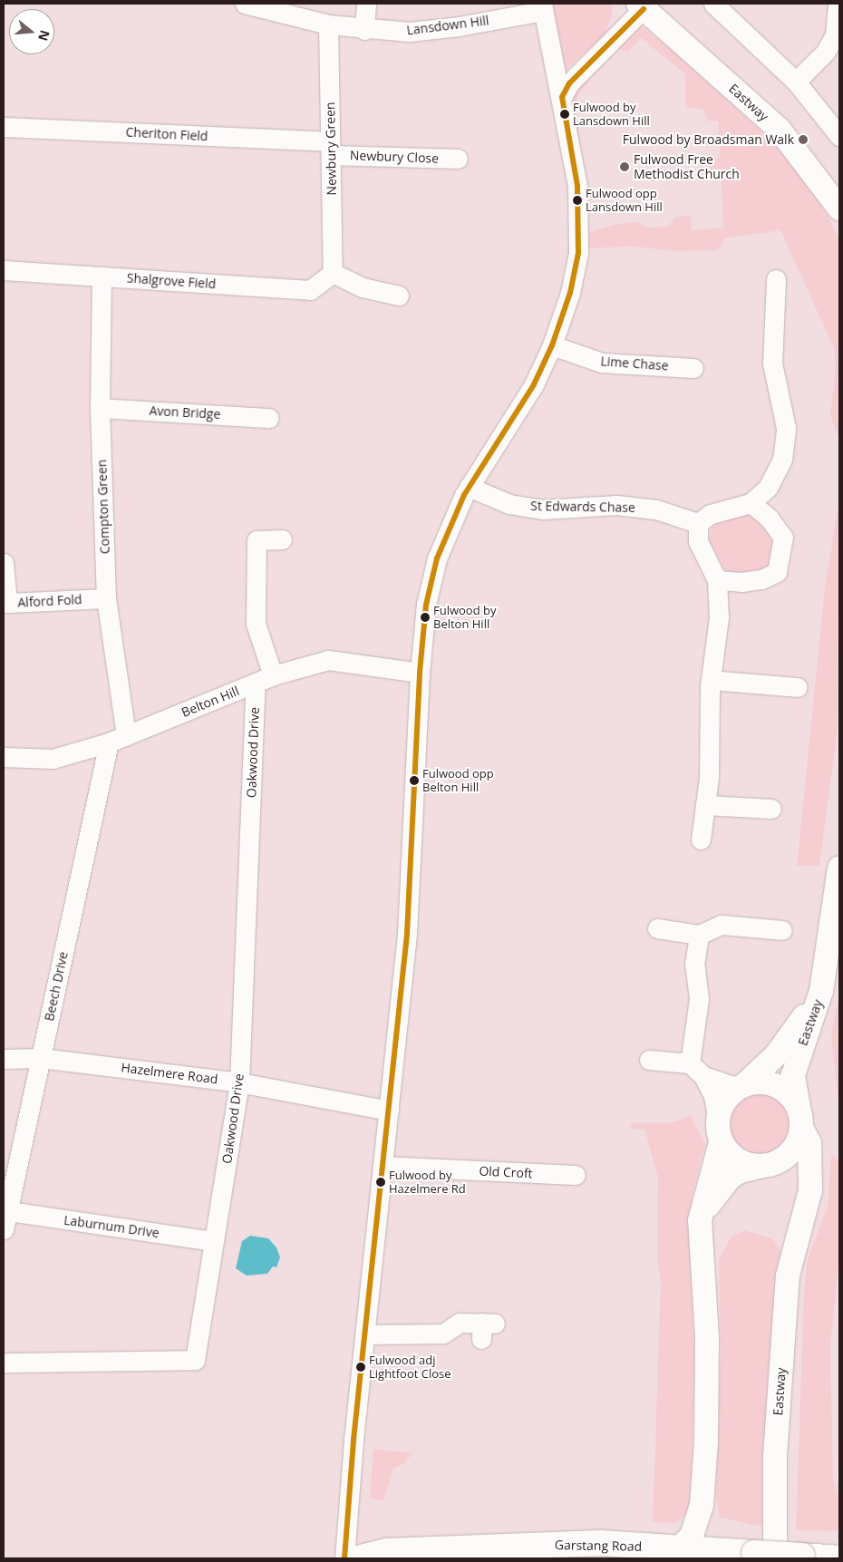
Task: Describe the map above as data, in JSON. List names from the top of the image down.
{
  "streets": {
    "highway": ["Garstang Road"],
    "main road": ["Eastway"],
    "street": [
      "Lansdown Hill",
      "Cheriton Field",
      "Newbury Green",
      "Newbury Close",
      "Shalgrove Field",
      "Lime Chase",
      "Avon Bridge",
      "Compton Green",
      "St Edwards Chase",
      "Alford Fold",
      "Belton Hill",
      "Oakwood Drive",
      "Beech Drive",
      "Hazelmere Road",
      "Old Croft",
      "Laburnum Drive"
    ]
  },
  "crossings": [
    ["Lansdown Hill", "Newbury Green"],
    ["Eastway", "Garstang Road"],
    ["Cheriton Field", "Newbury Green"],
    ["Cheriton Field", "Newbury Close"],
    ["Newbury Green", "Newbury Close"],
    ["Newbury Green", "Shalgrove Field"],
    ["Shalgrove Field", "Compton Green"],
    ["Avon Bridge", "Compton Green"],
    ["Compton Green", "Alford Fold"],
    ["Compton Green", "Belton Hill"],
    ["Compton Green", "Beech Drive"],
    ["Belton Hill", "Oakwood Drive"],
    ["Belton Hill", "Beech Drive"],
    ["Oakwood Drive", "Hazelmere Road"],
    ["Oakwood Drive", "Laburnum Drive"],
    ["Beech Drive", "Hazelmere Road"],
    ["Beech Drive", "Laburnum Drive"]
  ],
  "places": [
    "Fulwood by Lansdown Hill",
    "Fulwood by Broadsman Walk",
    "Fulwood Free Methodist Church",
    "Fulwood opp Lansdown Hill",
    "Fulwood by Belton Hill",
    "Fulwood opp Belton Hill",
    "Fulwood by Hazelmere Rd",
    "Fulwood adj Lightfoot Close"
  ],
  "north": "right"
}
